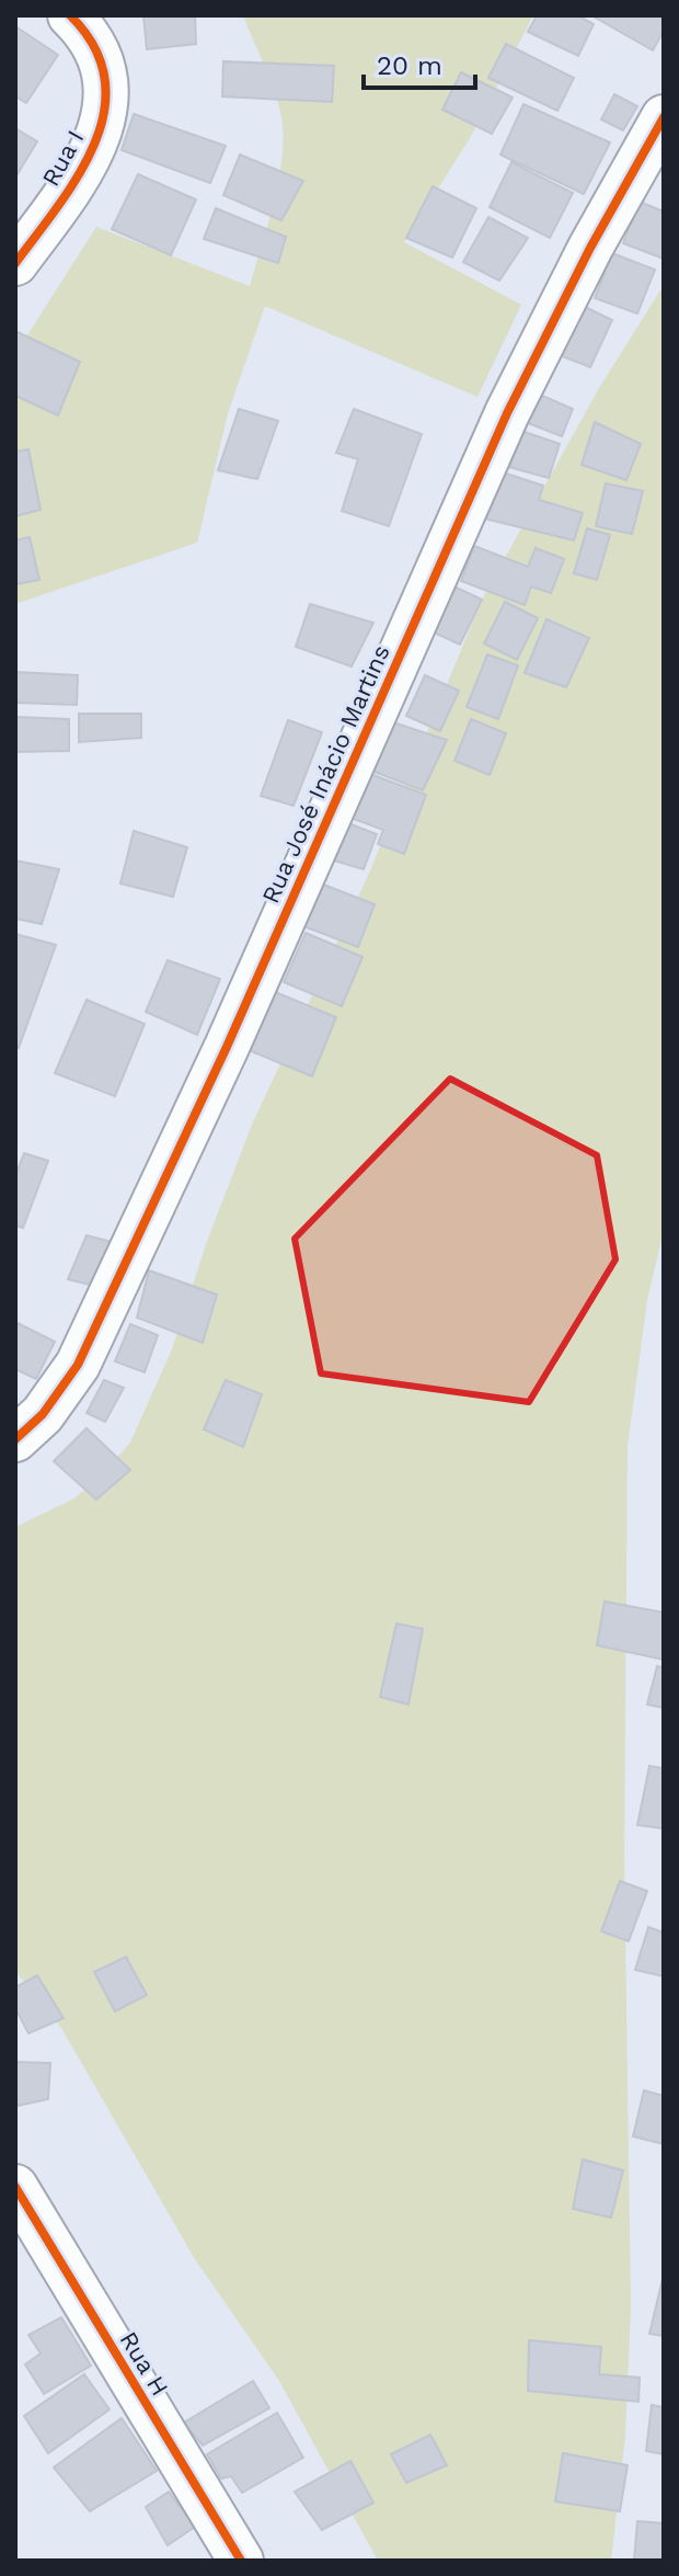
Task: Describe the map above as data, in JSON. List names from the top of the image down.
{
  "streets": {
    "street": ["Rua I", "Rua José Inácio Martins", "Rua H"]
  },
  "scale_bar": "20 m"
}
